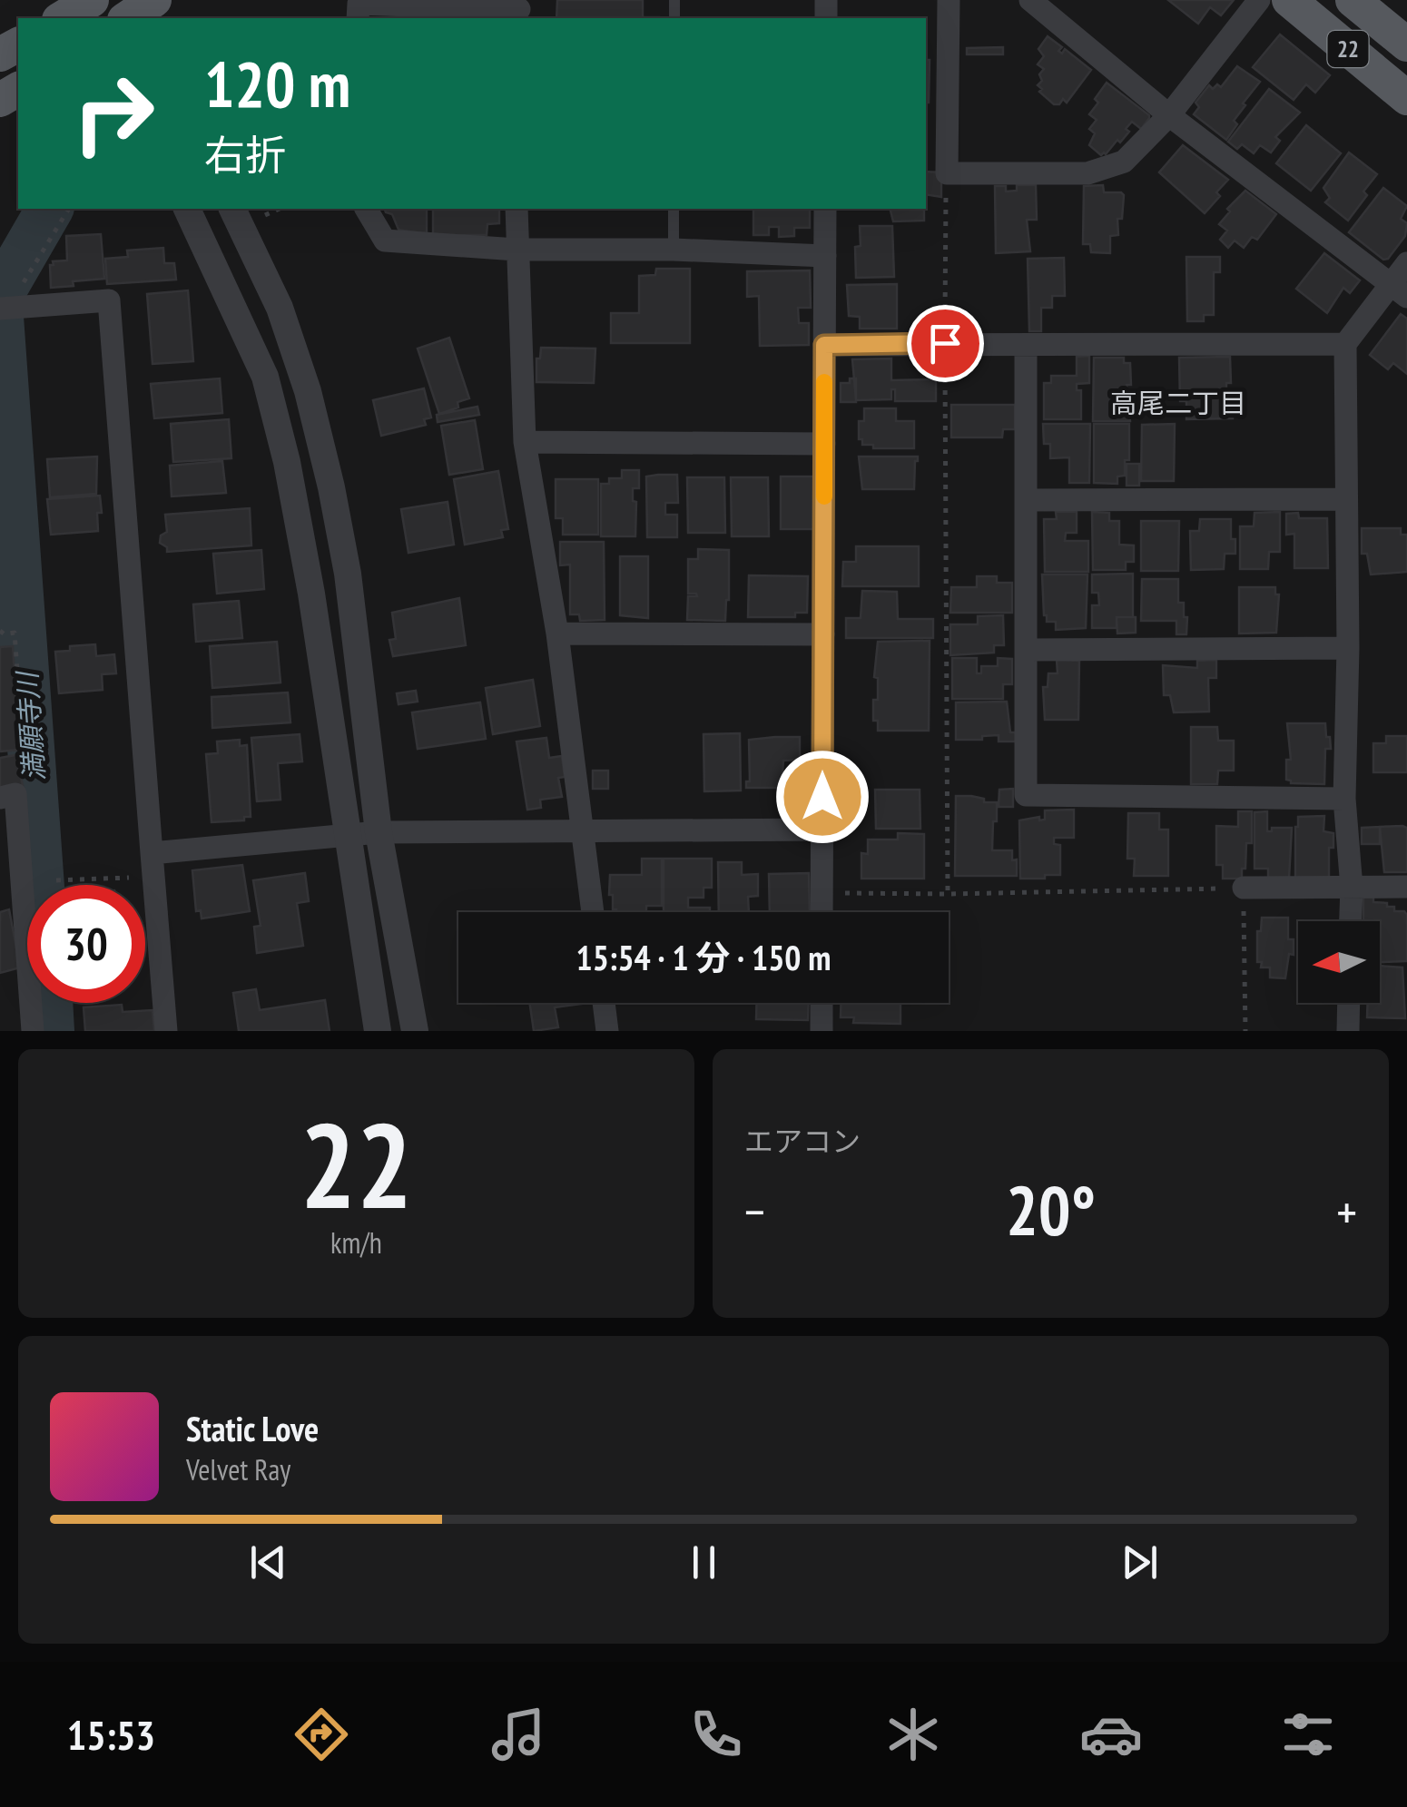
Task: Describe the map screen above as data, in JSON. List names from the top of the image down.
{
  "streets": {
    "main road": ["22"]
  },
  "districts": ["高尾二丁目"],
  "water": ["満願寺川"],
  "north": "left",
  "page": {
    "turn": ["120 m", "右折"],
    "limit": "30",
    "trip": "15:54 · 1 分 · 150 m",
    "tile": [
      ["22", "km/h"],
      "エアコン"
    ],
    "heat": ["−", "20°", "+"],
    "song": ["Static Love", "Velvet Ray"],
    "tabs": "15:53"
  }
}
